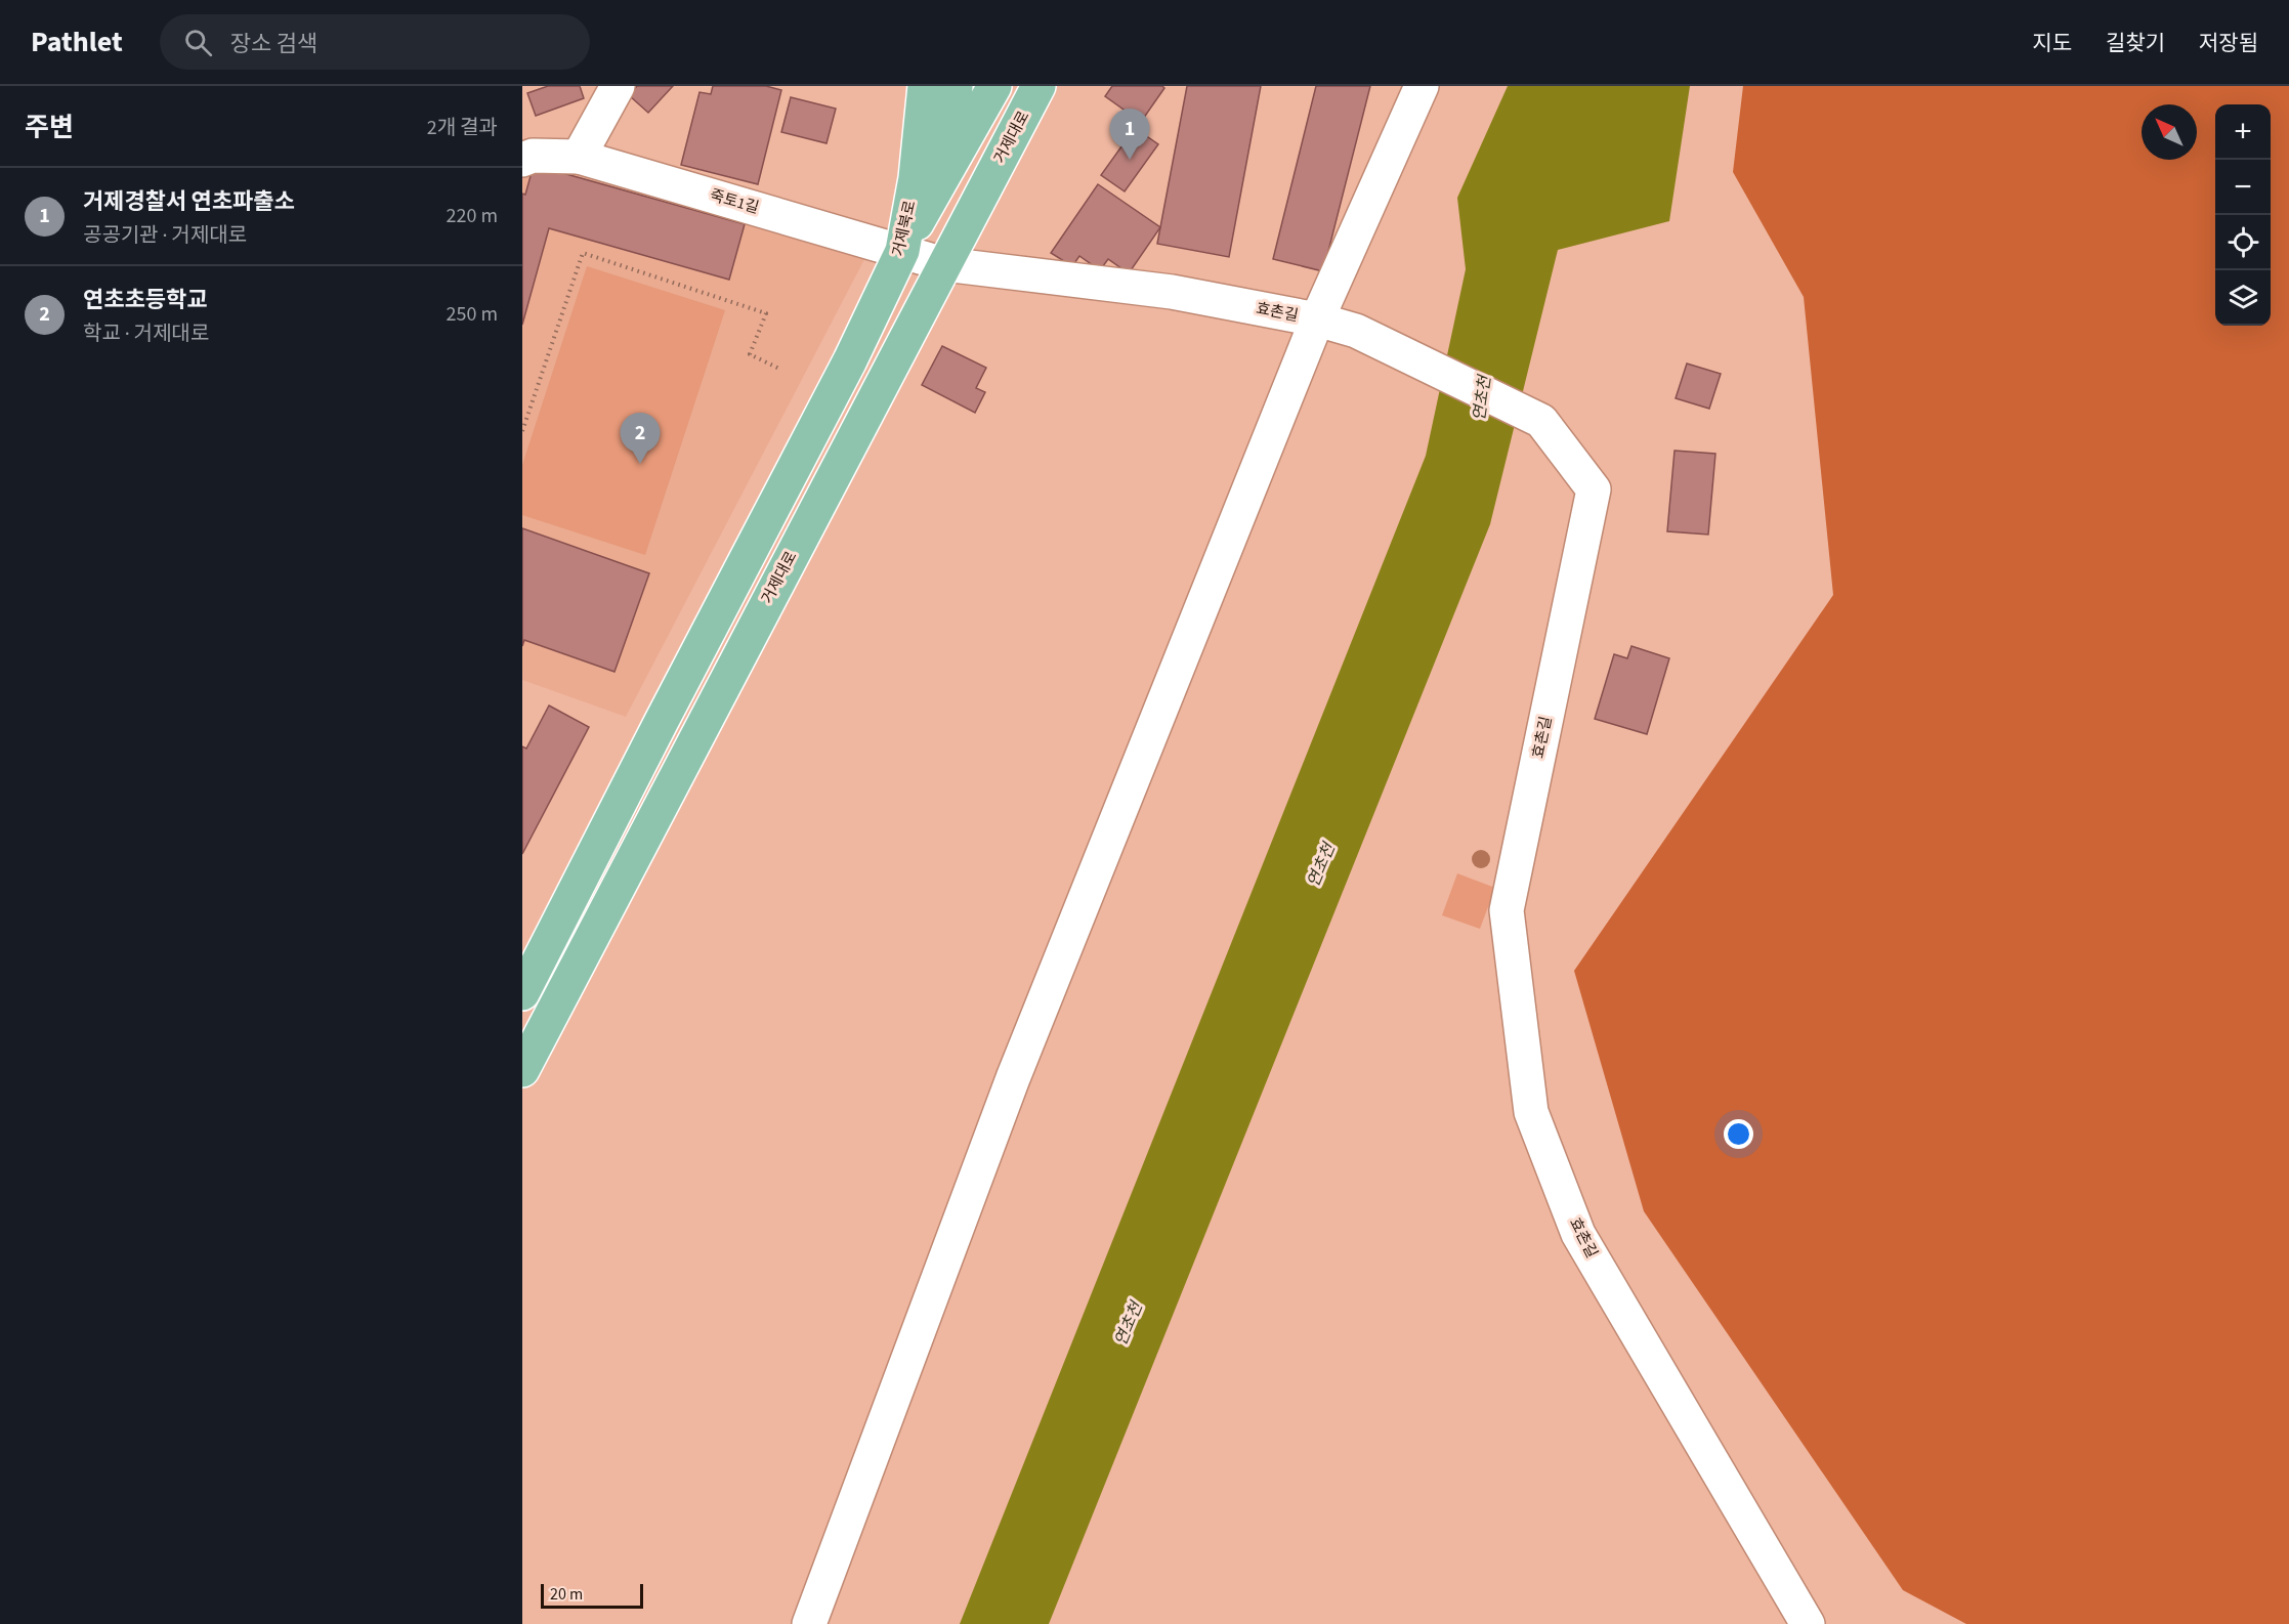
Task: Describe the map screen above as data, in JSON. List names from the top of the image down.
{
  "streets": {
    "main road": ["거제대로", "거제북로"],
    "street": ["죽토1길", "효촌길"]
  },
  "crossings": [
    ["거제대로", "죽토1길"],
    ["거제대로", "효촌길"],
    ["죽토1길", "거제북로"],
    ["죽토1길", "효촌길"]
  ],
  "water": ["연초천"],
  "scale_bar": "20 m",
  "north": "top left",
  "page": {
    "header": "Pathlet",
    "search": "장소 검색",
    "nav": ["지도", "길찾기", "저장됨"],
    "heading": ["주변", "2개 결과"],
    "map_buttons": ["+", "−"],
    "pins": ["1", "2"],
    "list": [
      {
        "mark": "1",
        "name": "거제경찰서 연초파출소",
        "note": "공공기관 · 거제대로",
        "value": "220 m"
      },
      {
        "mark": "2",
        "name": "연초초등학교",
        "note": "학교 · 거제대로",
        "value": "250 m"
      }
    ],
    "scale": "20 m"
  }
}
